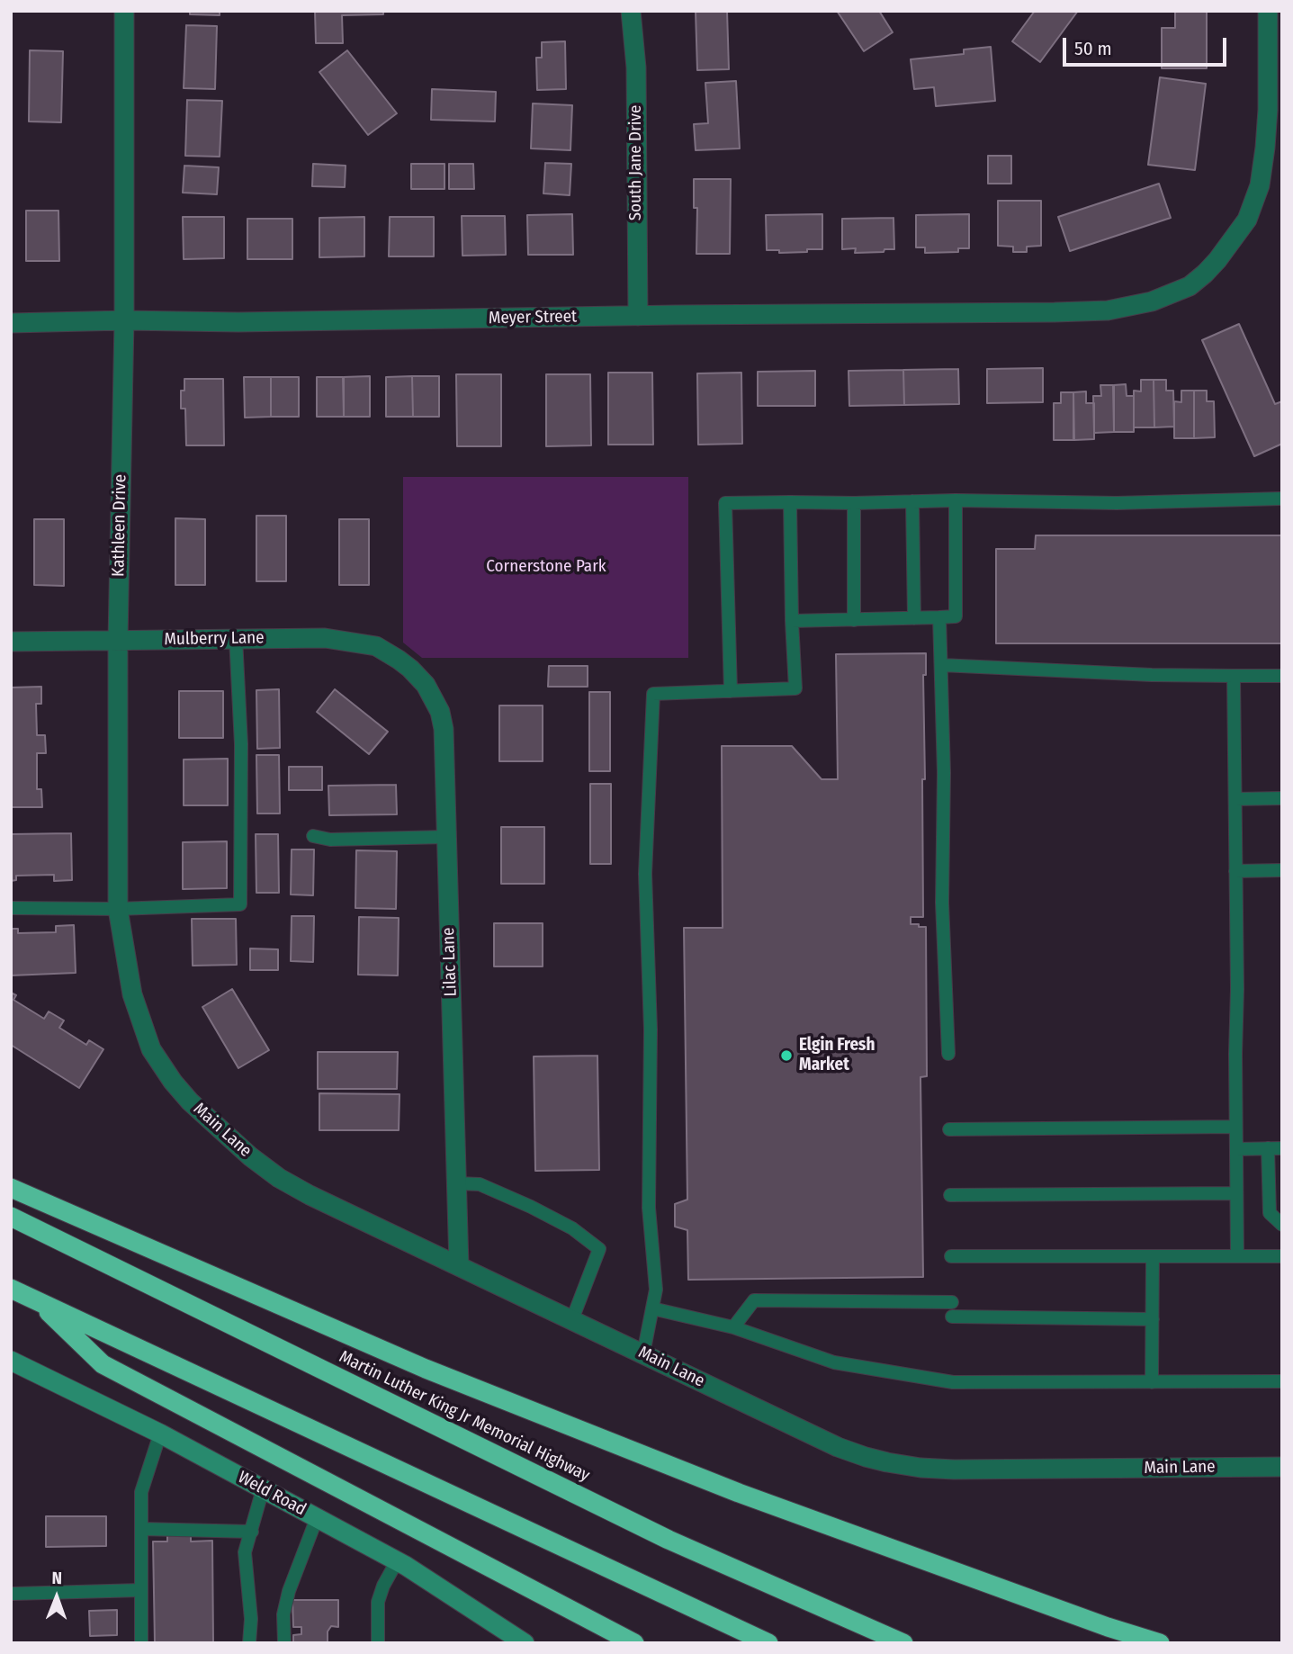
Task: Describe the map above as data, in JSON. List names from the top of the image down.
{
  "streets": {
    "highway": ["Martin Luther King Jr Memorial Highway"],
    "street": [
      "South Jane Drive",
      "Meyer Street",
      "Kathleen Drive",
      "Mulberry Lane",
      "Lilac Lane",
      "Main Lane",
      "Weld Road"
    ]
  },
  "crossings": [
    ["South Jane Drive", "Meyer Street"],
    ["Meyer Street", "Kathleen Drive"],
    ["Kathleen Drive", "Mulberry Lane"],
    ["Kathleen Drive", "Main Lane"],
    ["Mulberry Lane", "Lilac Lane"],
    ["Lilac Lane", "Main Lane"]
  ],
  "parks": ["Cornerstone Park"],
  "places": ["Elgin Fresh Market"],
  "scale_bar": "50 m",
  "north": "top"
}
